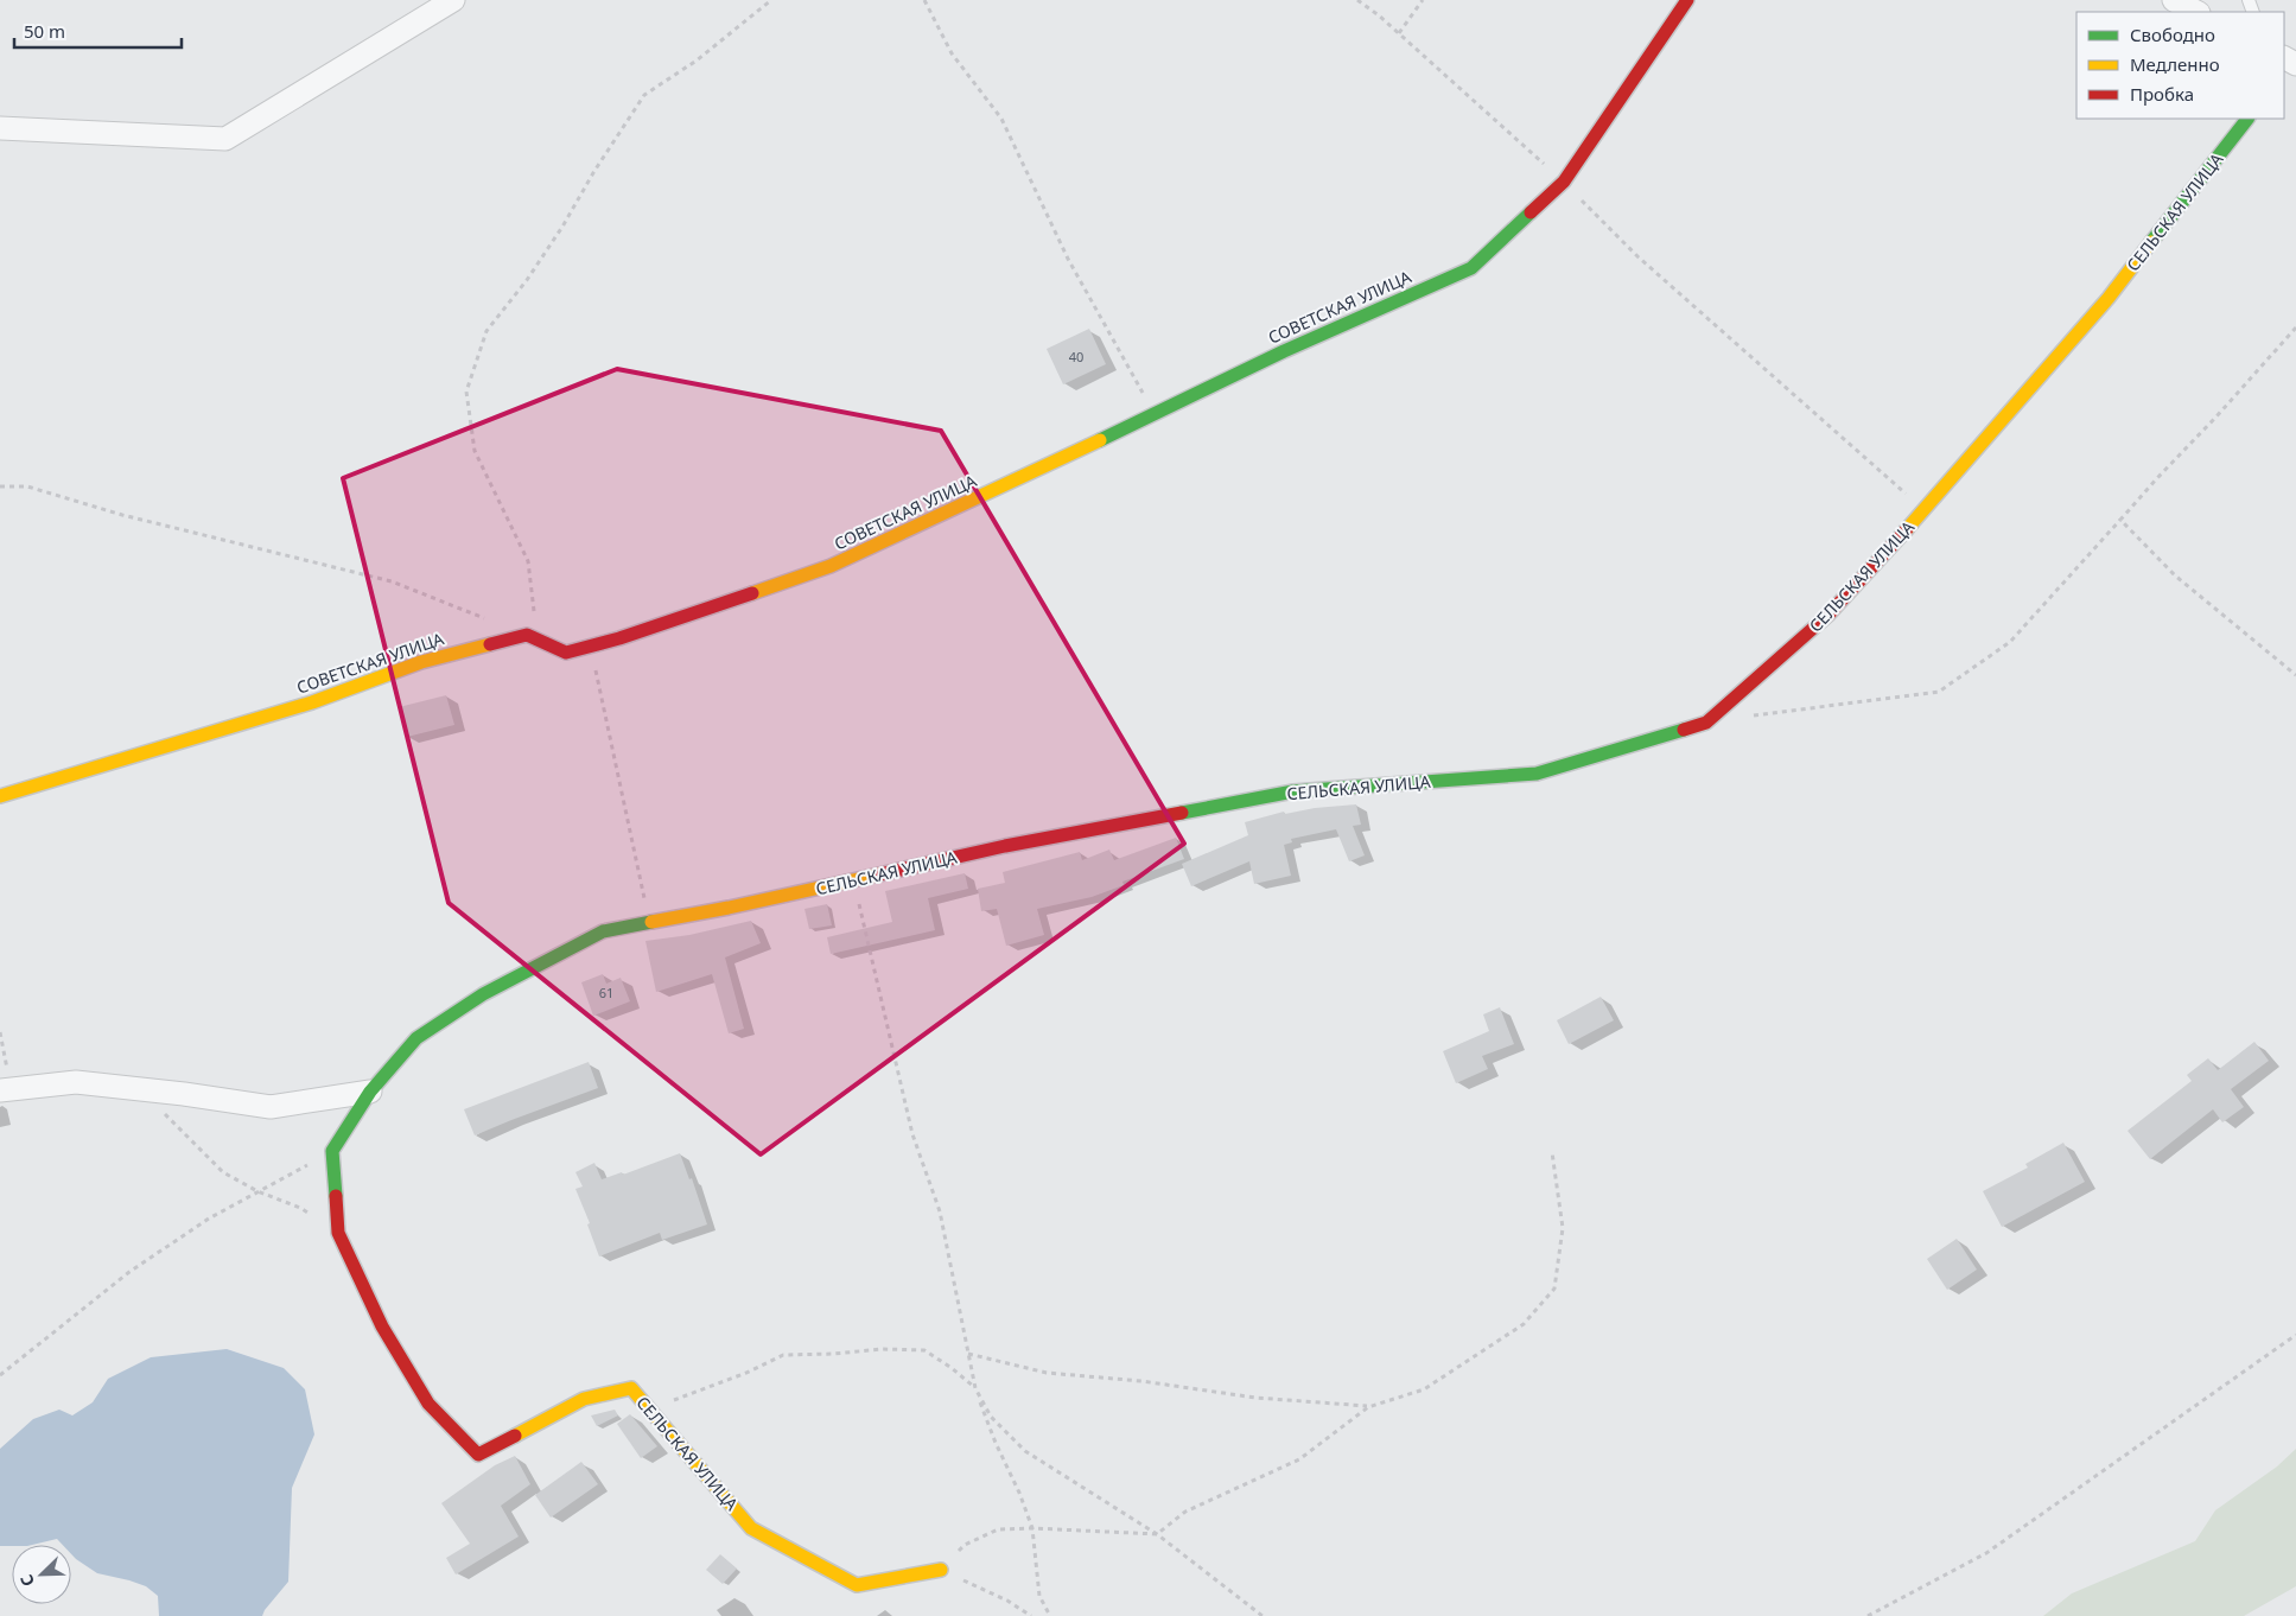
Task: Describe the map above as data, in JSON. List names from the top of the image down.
{
  "streets": {
    "street": ["СЕЛЬСКАЯ УЛИЦА", "СОВЕТСКАЯ УЛИЦА"]
  },
  "house_numbers": ["40", "61"],
  "legend": ["Свободно", "Медленно", "Пробка"],
  "scale_bar": "50 m",
  "north": "bottom left"
}
